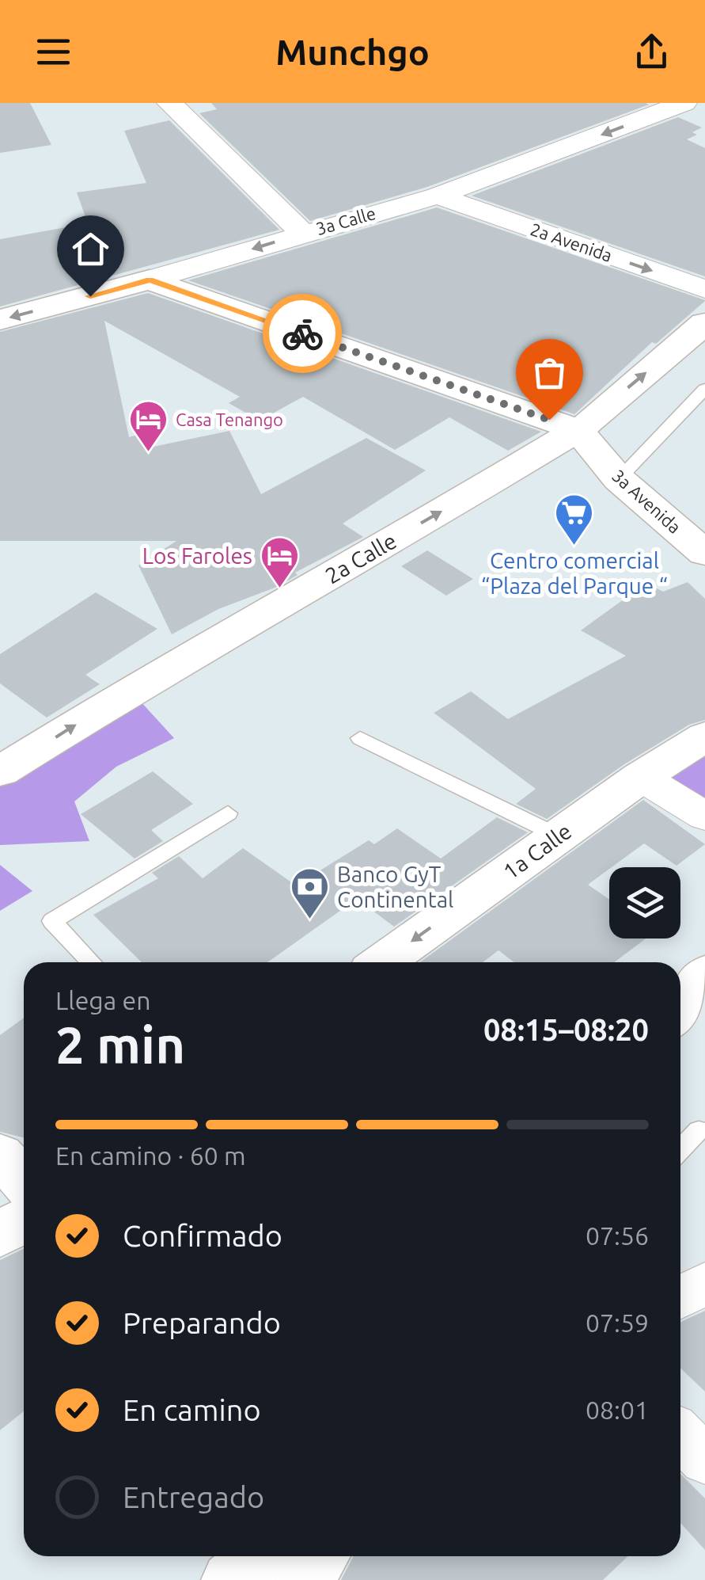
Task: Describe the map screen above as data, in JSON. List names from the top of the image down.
{
  "streets": {
    "street": [
      "3a Calle",
      "2a Avenida",
      "3a Avenida",
      "2a Calle",
      "1a Calle"
    ]
  },
  "crossings": [
    ["3a Calle", "2a Avenida"],
    ["3a Avenida", "2a Calle"]
  ],
  "one_way": ["3a Calle", "2a Calle", "1a Calle"],
  "places": {
    "hotel": ["Casa Tenango", "Los Faroles"],
    "supermarket": ["Centro comercial “Plaza del Parque “"],
    "bank": ["Banco GyT Continental"]
  },
  "page": {
    "header": "Munchgo",
    "heading": ["2 min", "Llega en", "08:15–08:20"],
    "bar": "En camino · 60 m",
    "list": [
      ["Confirmado", "07:56"],
      ["Preparando", "07:59"],
      ["En camino", "08:01"],
      "Entregado"
    ]
  }
}
